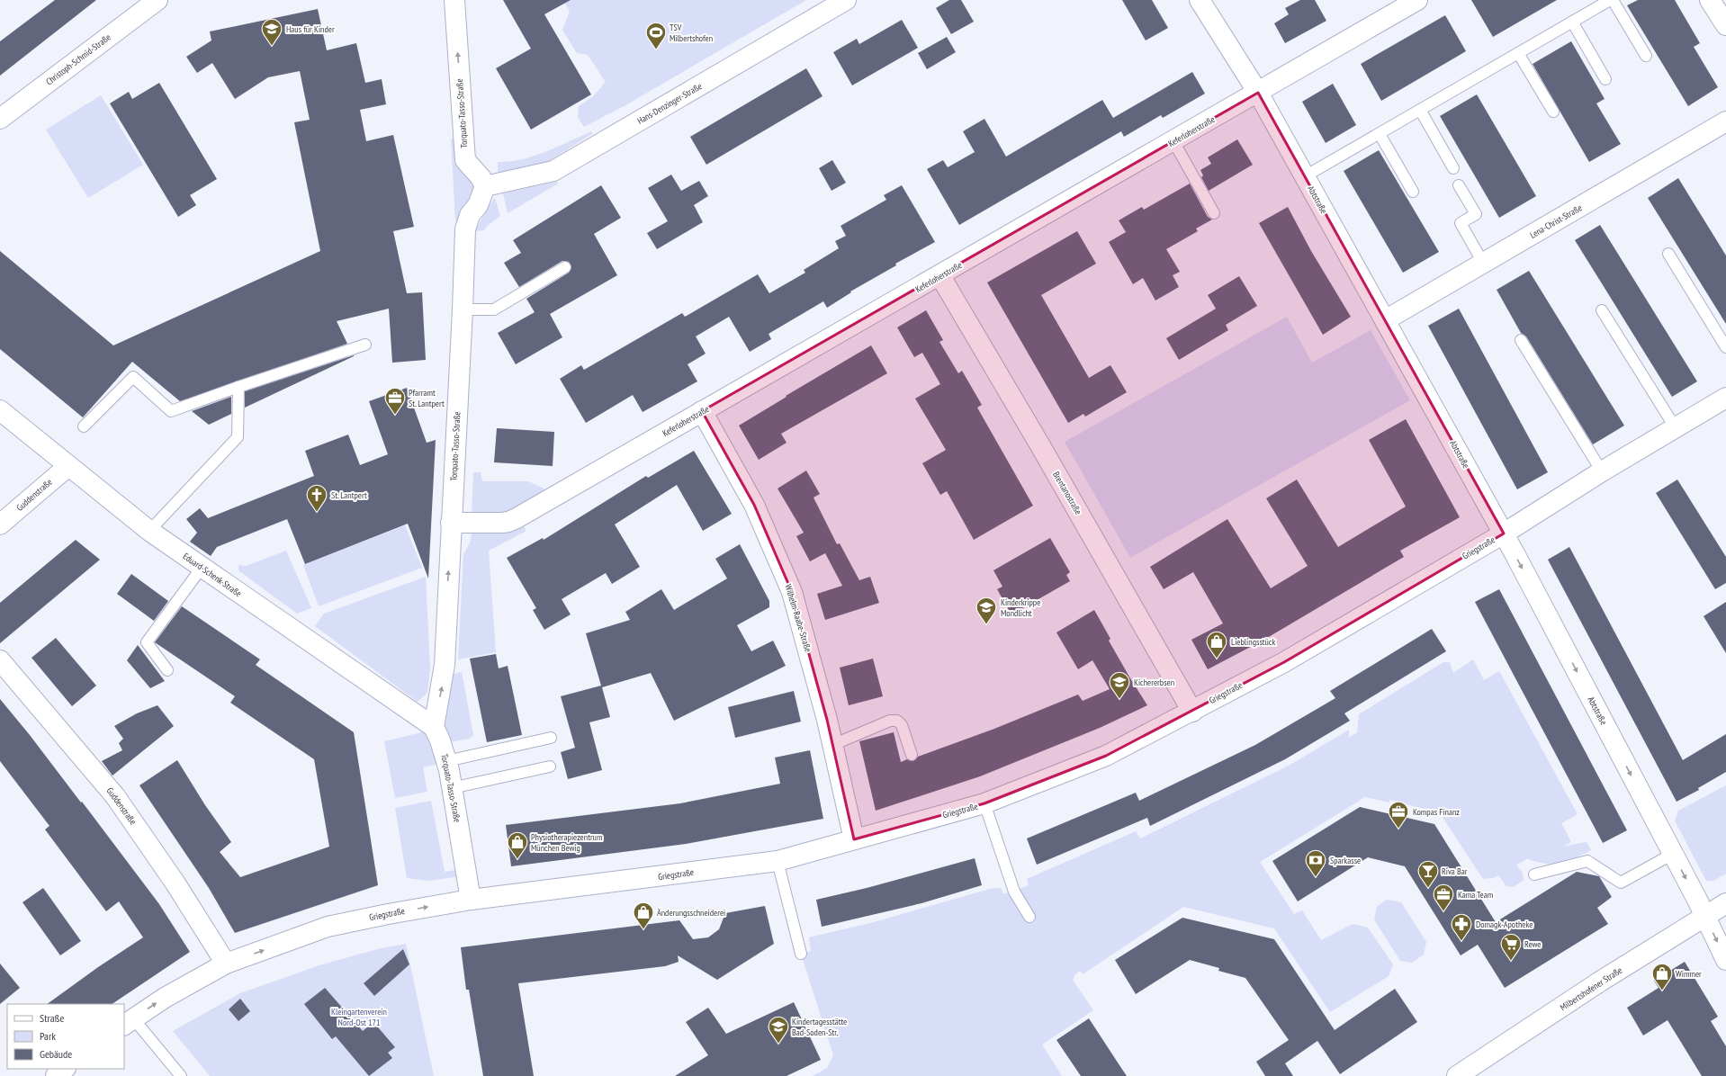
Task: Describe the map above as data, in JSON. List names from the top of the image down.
{
  "streets": {
    "street": [
      "Christoph-Schmid-Straße",
      "Hans-Denzinger-Straße",
      "Torquato-Tasso-Straße",
      "Keferloherstraße",
      "Abtstraße",
      "Lena-Christ-Straße",
      "Brentanostraße",
      "Guddenstraße",
      "Griegstraße",
      "Eduard-Schenk-Straße",
      "Wilhelm-Raabe-Straße",
      "Milbertshofener Straße"
    ]
  },
  "crossings": [
    ["Hans-Denzinger-Straße", "Torquato-Tasso-Straße"],
    ["Torquato-Tasso-Straße", "Keferloherstraße"],
    ["Torquato-Tasso-Straße", "Griegstraße"],
    ["Torquato-Tasso-Straße", "Eduard-Schenk-Straße"],
    ["Keferloherstraße", "Abtstraße"],
    ["Keferloherstraße", "Brentanostraße"],
    ["Keferloherstraße", "Wilhelm-Raabe-Straße"],
    ["Abtstraße", "Lena-Christ-Straße"],
    ["Abtstraße", "Griegstraße"],
    ["Abtstraße", "Milbertshofener Straße"],
    ["Brentanostraße", "Griegstraße"],
    ["Guddenstraße", "Griegstraße"],
    ["Guddenstraße", "Eduard-Schenk-Straße"],
    ["Griegstraße", "Wilhelm-Raabe-Straße"]
  ],
  "one_way": ["Torquato-Tasso-Straße", "Abtstraße"],
  "parks": ["Kleingartenverein Nord-Ost 171"],
  "places": {
    "school or university": [
      "Haus für Kinder",
      "Kinderkrippe Mondlicht",
      "Kichererbsen",
      "Kindertagesstätte Bad-Soden-Str."
    ],
    "sports": ["TSV Milbertshofen"],
    "office": ["Pfarramt St. Lantpert", "Kompas Finanz", "Kama Team"],
    "church": ["St. Lantpert"],
    "shop": [
      "Lieblingsstück",
      "Physiotherapiezentrum München Bewig",
      "Änderungsschneiderei",
      "Wimmer"
    ],
    "bank": ["Sparkasse"],
    "bar": ["Riva Bar"],
    "pharmacy": ["Domagk-Apotheke"],
    "supermarket": ["Rewe"]
  },
  "legend": ["Straße", "Park", "Gebäude"]
}
